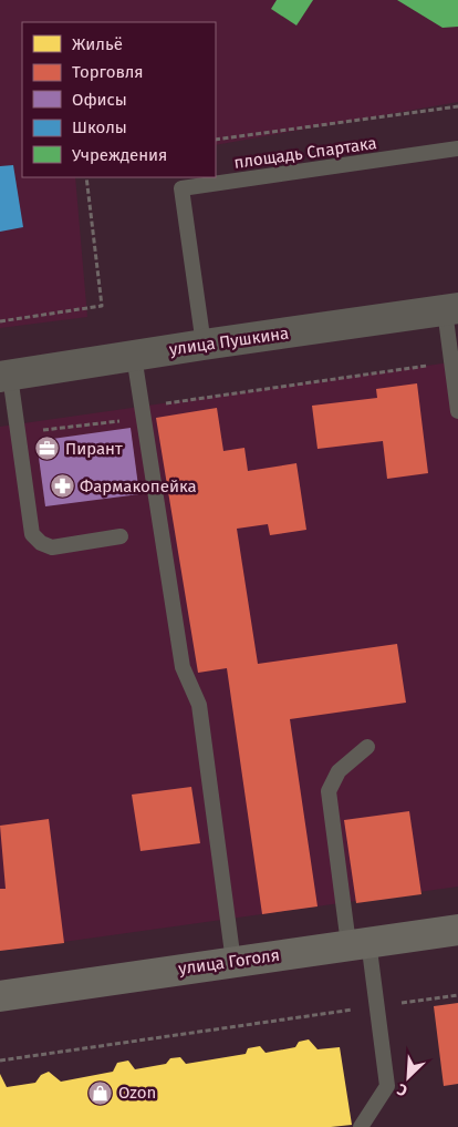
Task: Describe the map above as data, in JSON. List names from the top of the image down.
{
  "streets": {
    "street": ["улица Пушкина", "улица Гоголя"],
    "lane": ["площадь Спартака"]
  },
  "crossings": [
    ["площадь Спартака", "улица Пушкина"]
  ],
  "places": {
    "office": ["Пирант"],
    "pharmacy": ["Фармакопейка"],
    "shop": ["Ozon"]
  },
  "legend": [
    "Жильё",
    "Торговля",
    "Офисы",
    "Школы",
    "Учреждения"
  ],
  "north": "bottom left"
}
